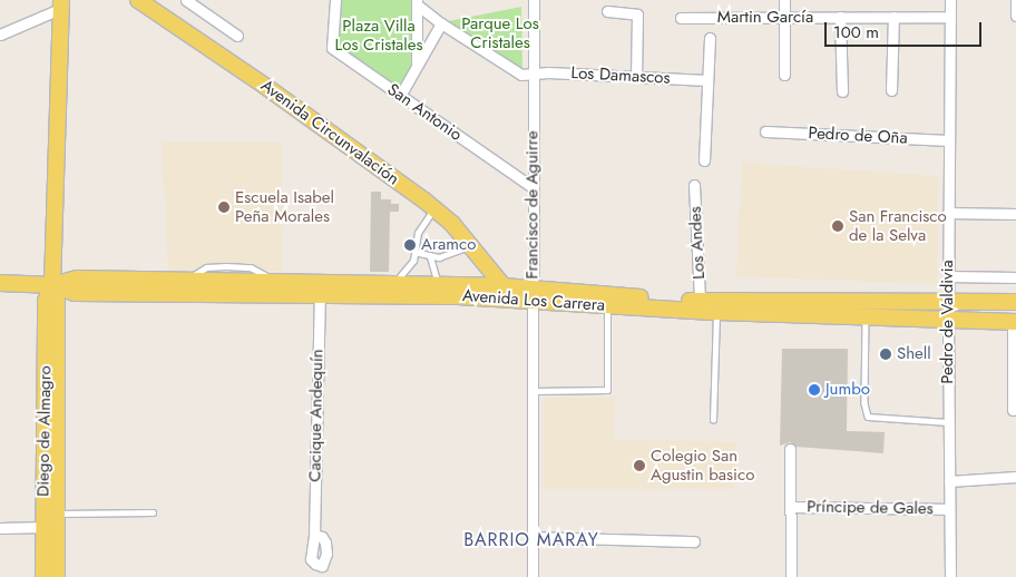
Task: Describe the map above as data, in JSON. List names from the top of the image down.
{
  "streets": {
    "main road": ["Avenida Circunvalación", "Avenida Los Carrera", "Diego de Almagro"],
    "street": [
      "Martin García",
      "Los Damascos",
      "San Antonio",
      "Pedro de Oña",
      "Francisco de Aguirre",
      "Los Andes",
      "Pedro de Valdivia",
      "Cacique Andequín",
      "Príncipe de Gales"
    ]
  },
  "crossings": [
    ["Martin García", "Pedro de Valdivia"],
    ["Los Damascos", "Francisco de Aguirre"],
    ["San Antonio", "Francisco de Aguirre"],
    ["Avenida Circunvalación", "Avenida Los Carrera"],
    ["Pedro de Oña", "Pedro de Valdivia"],
    ["Francisco de Aguirre", "Avenida Los Carrera"],
    ["Los Andes", "Avenida Los Carrera"],
    ["Avenida Los Carrera", "Pedro de Valdivia"],
    ["Avenida Los Carrera", "Cacique Andequín"],
    ["Avenida Los Carrera", "Diego de Almagro"],
    ["Pedro de Valdivia", "Príncipe de Gales"]
  ],
  "districts": ["BARRIO MARAY"],
  "parks": ["Parque Los Cristales", "Plaza Villa Los Cristales"],
  "places": [
    "Escuela Isabel Peña Morales",
    "San Francisco de la Selva",
    "Aramco",
    "Shell",
    "Jumbo",
    "Colegio San Agustin basico"
  ],
  "scale_bar": "100 m"
}
